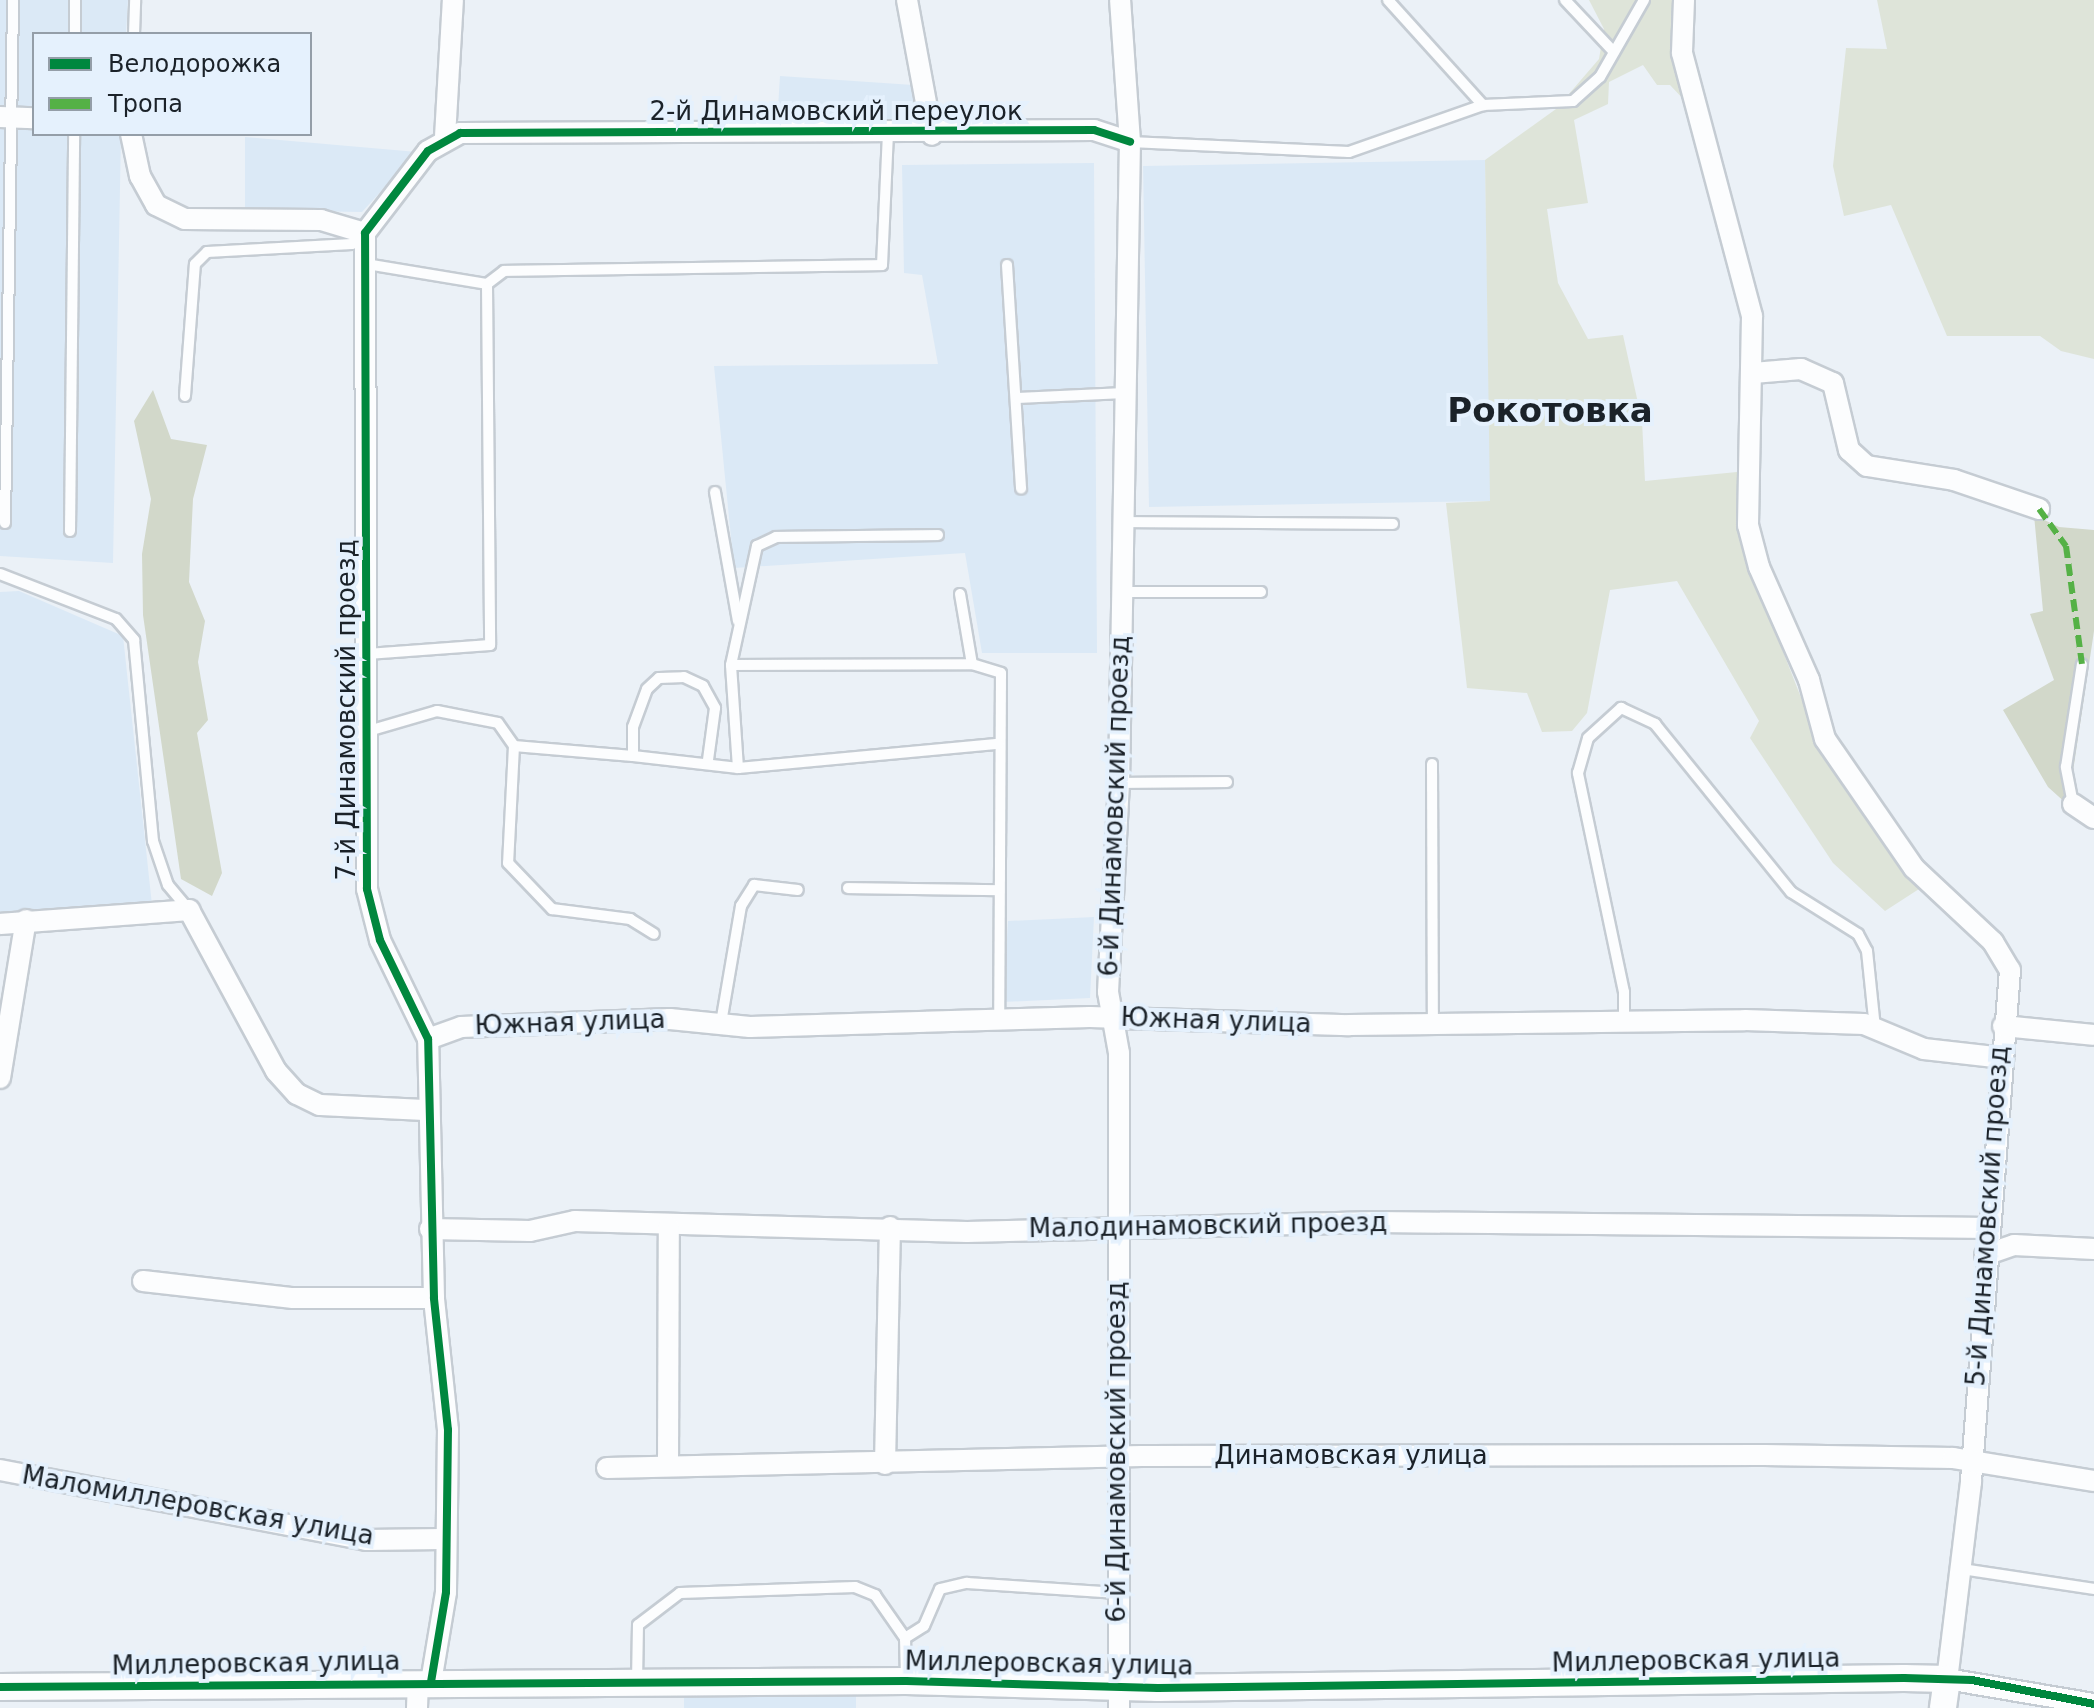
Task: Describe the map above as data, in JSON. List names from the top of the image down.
{
  "streets": {
    "street": [
      "2-й Динамовский переулок",
      "7-й Динамовский проезд",
      "6-й Динамовский проезд",
      "Южная улица",
      "5-й Динамовский проезд",
      "Малодинамовский проезд",
      "Динамовская улица",
      "Маломиллеровская улица",
      "Миллеровская улица"
    ]
  },
  "crossings": [
    ["2-й Динамовский переулок", "6-й Динамовский проезд"],
    ["7-й Динамовский проезд", "Южная улица"],
    ["7-й Динамовский проезд", "Малодинамовский проезд"],
    ["7-й Динамовский проезд", "Маломиллеровская улица"],
    ["7-й Динамовский проезд", "Миллеровская улица"],
    ["6-й Динамовский проезд", "Южная улица"],
    ["6-й Динамовский проезд", "Малодинамовский проезд"],
    ["6-й Динамовский проезд", "Динамовская улица"],
    ["6-й Динамовский проезд", "Миллеровская улица"],
    ["Южная улица", "5-й Динамовский проезд"],
    ["5-й Динамовский проезд", "Малодинамовский проезд"],
    ["5-й Динамовский проезд", "Динамовская улица"],
    ["5-й Динамовский проезд", "Миллеровская улица"]
  ],
  "districts": ["Рокотовка"],
  "legend": ["Велодорожка", "Тропа"]
}
